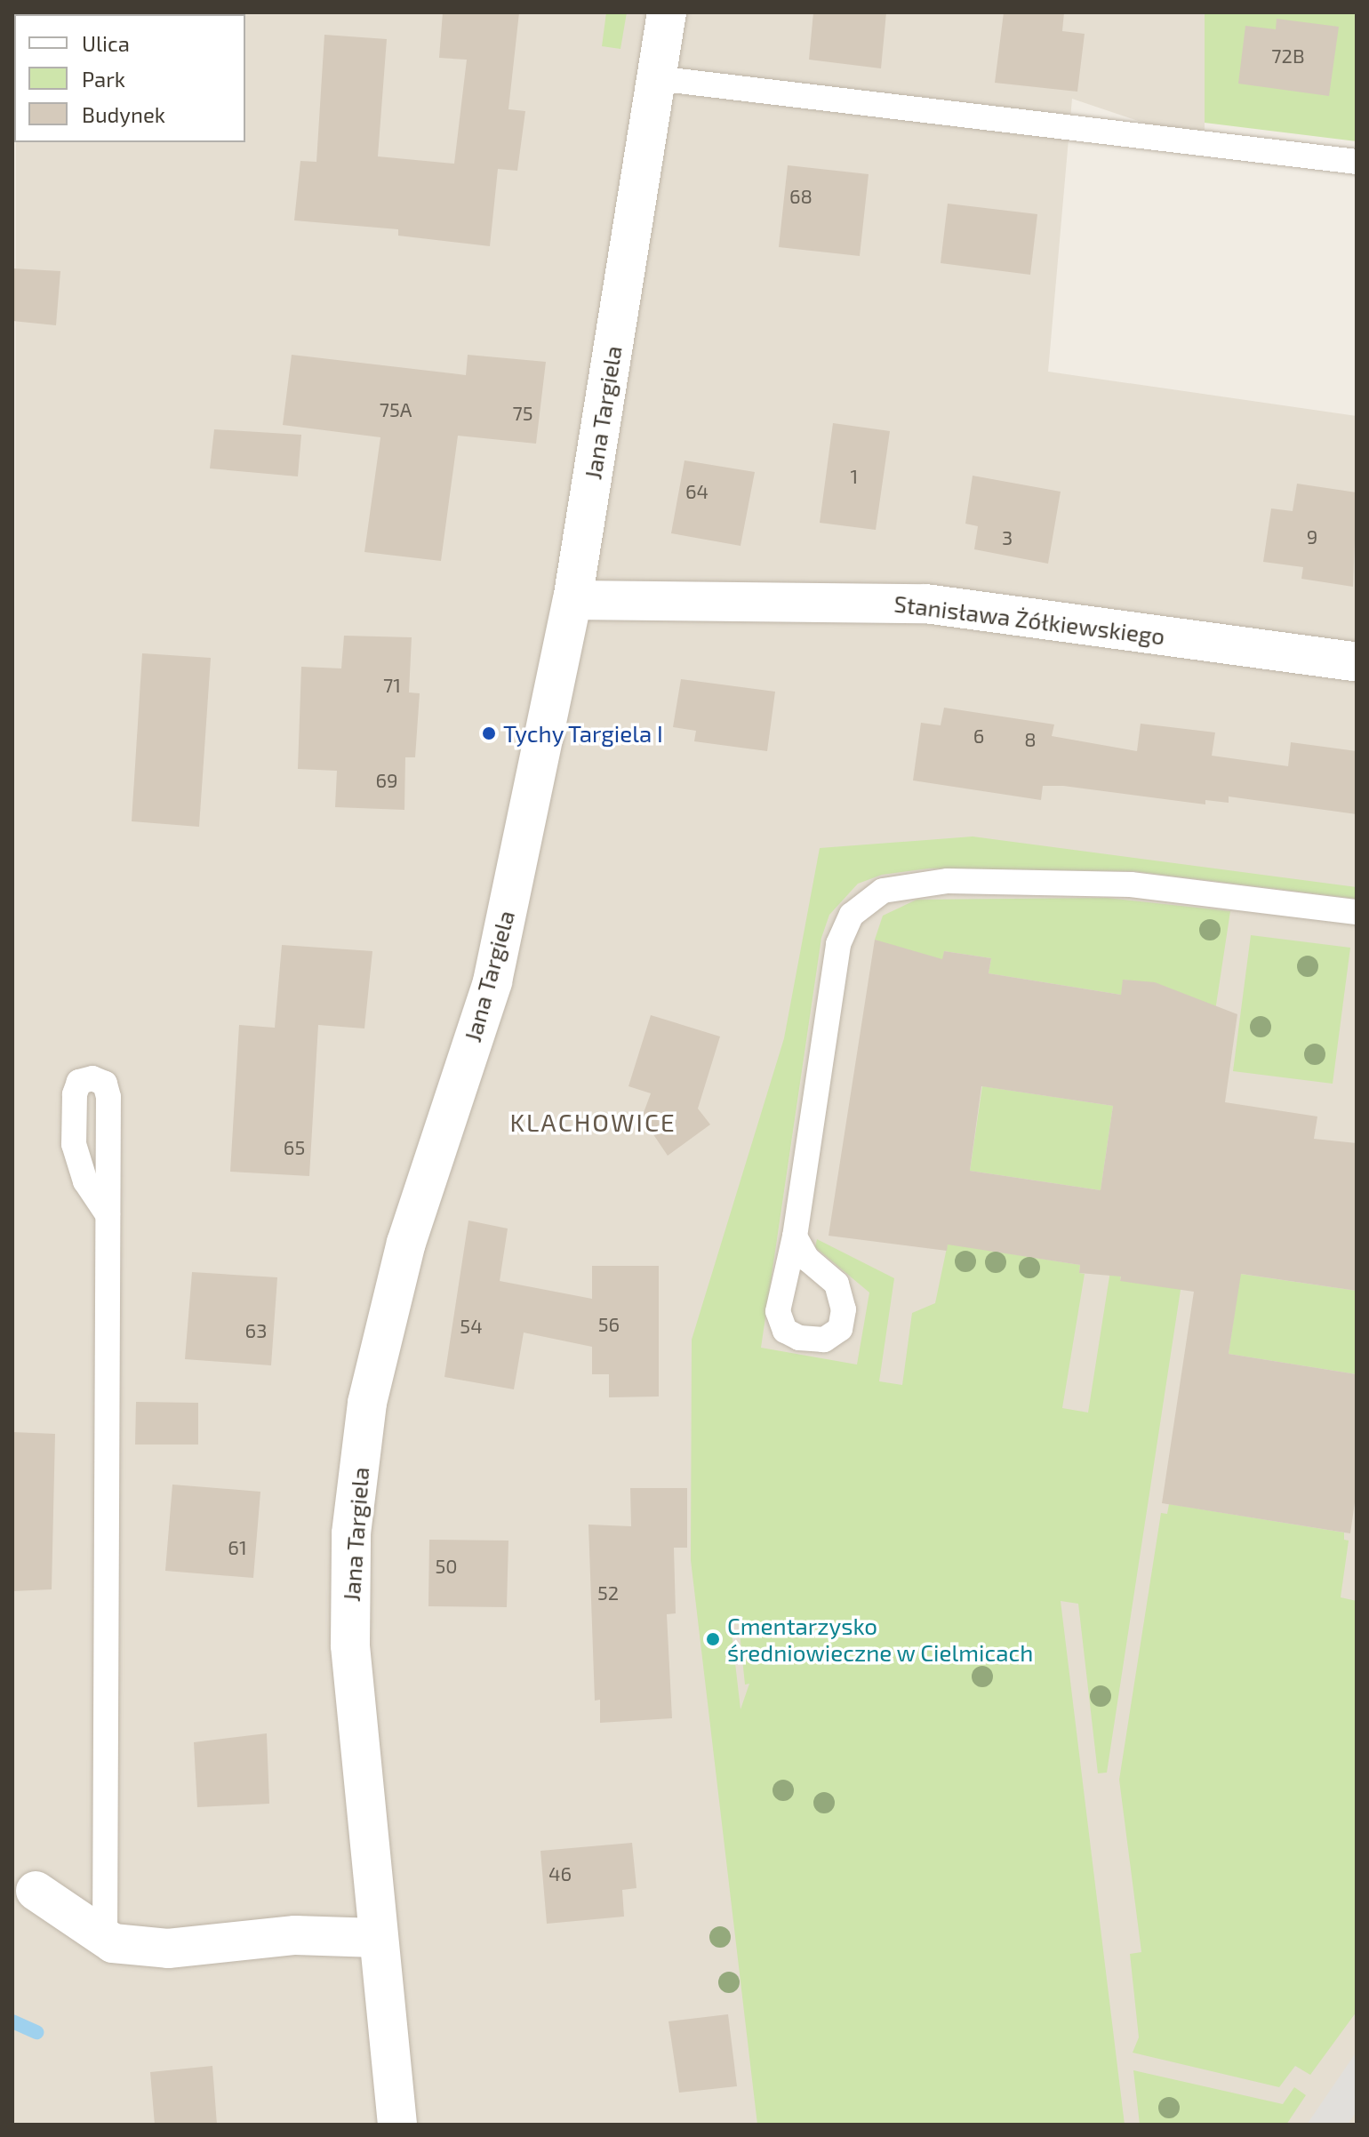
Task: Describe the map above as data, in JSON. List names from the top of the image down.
{
  "streets": {
    "street": ["Jana Targiela", "Stanisława Żółkiewskiego"]
  },
  "crossings": [
    ["Jana Targiela", "Stanisława Żółkiewskiego"]
  ],
  "districts": ["KLACHOWICE"],
  "places": ["Tychy Targiela I", "Cmentarzysko średniowieczne w Cielmicach"],
  "house_numbers": [
    "72B",
    "68",
    "75A",
    "75",
    "1",
    "64",
    "9",
    "3",
    "71",
    "6",
    "8",
    "69",
    "65",
    "56",
    "54",
    "63",
    "61",
    "50",
    "52",
    "46"
  ],
  "legend": ["Ulica", "Park", "Budynek"]
}
